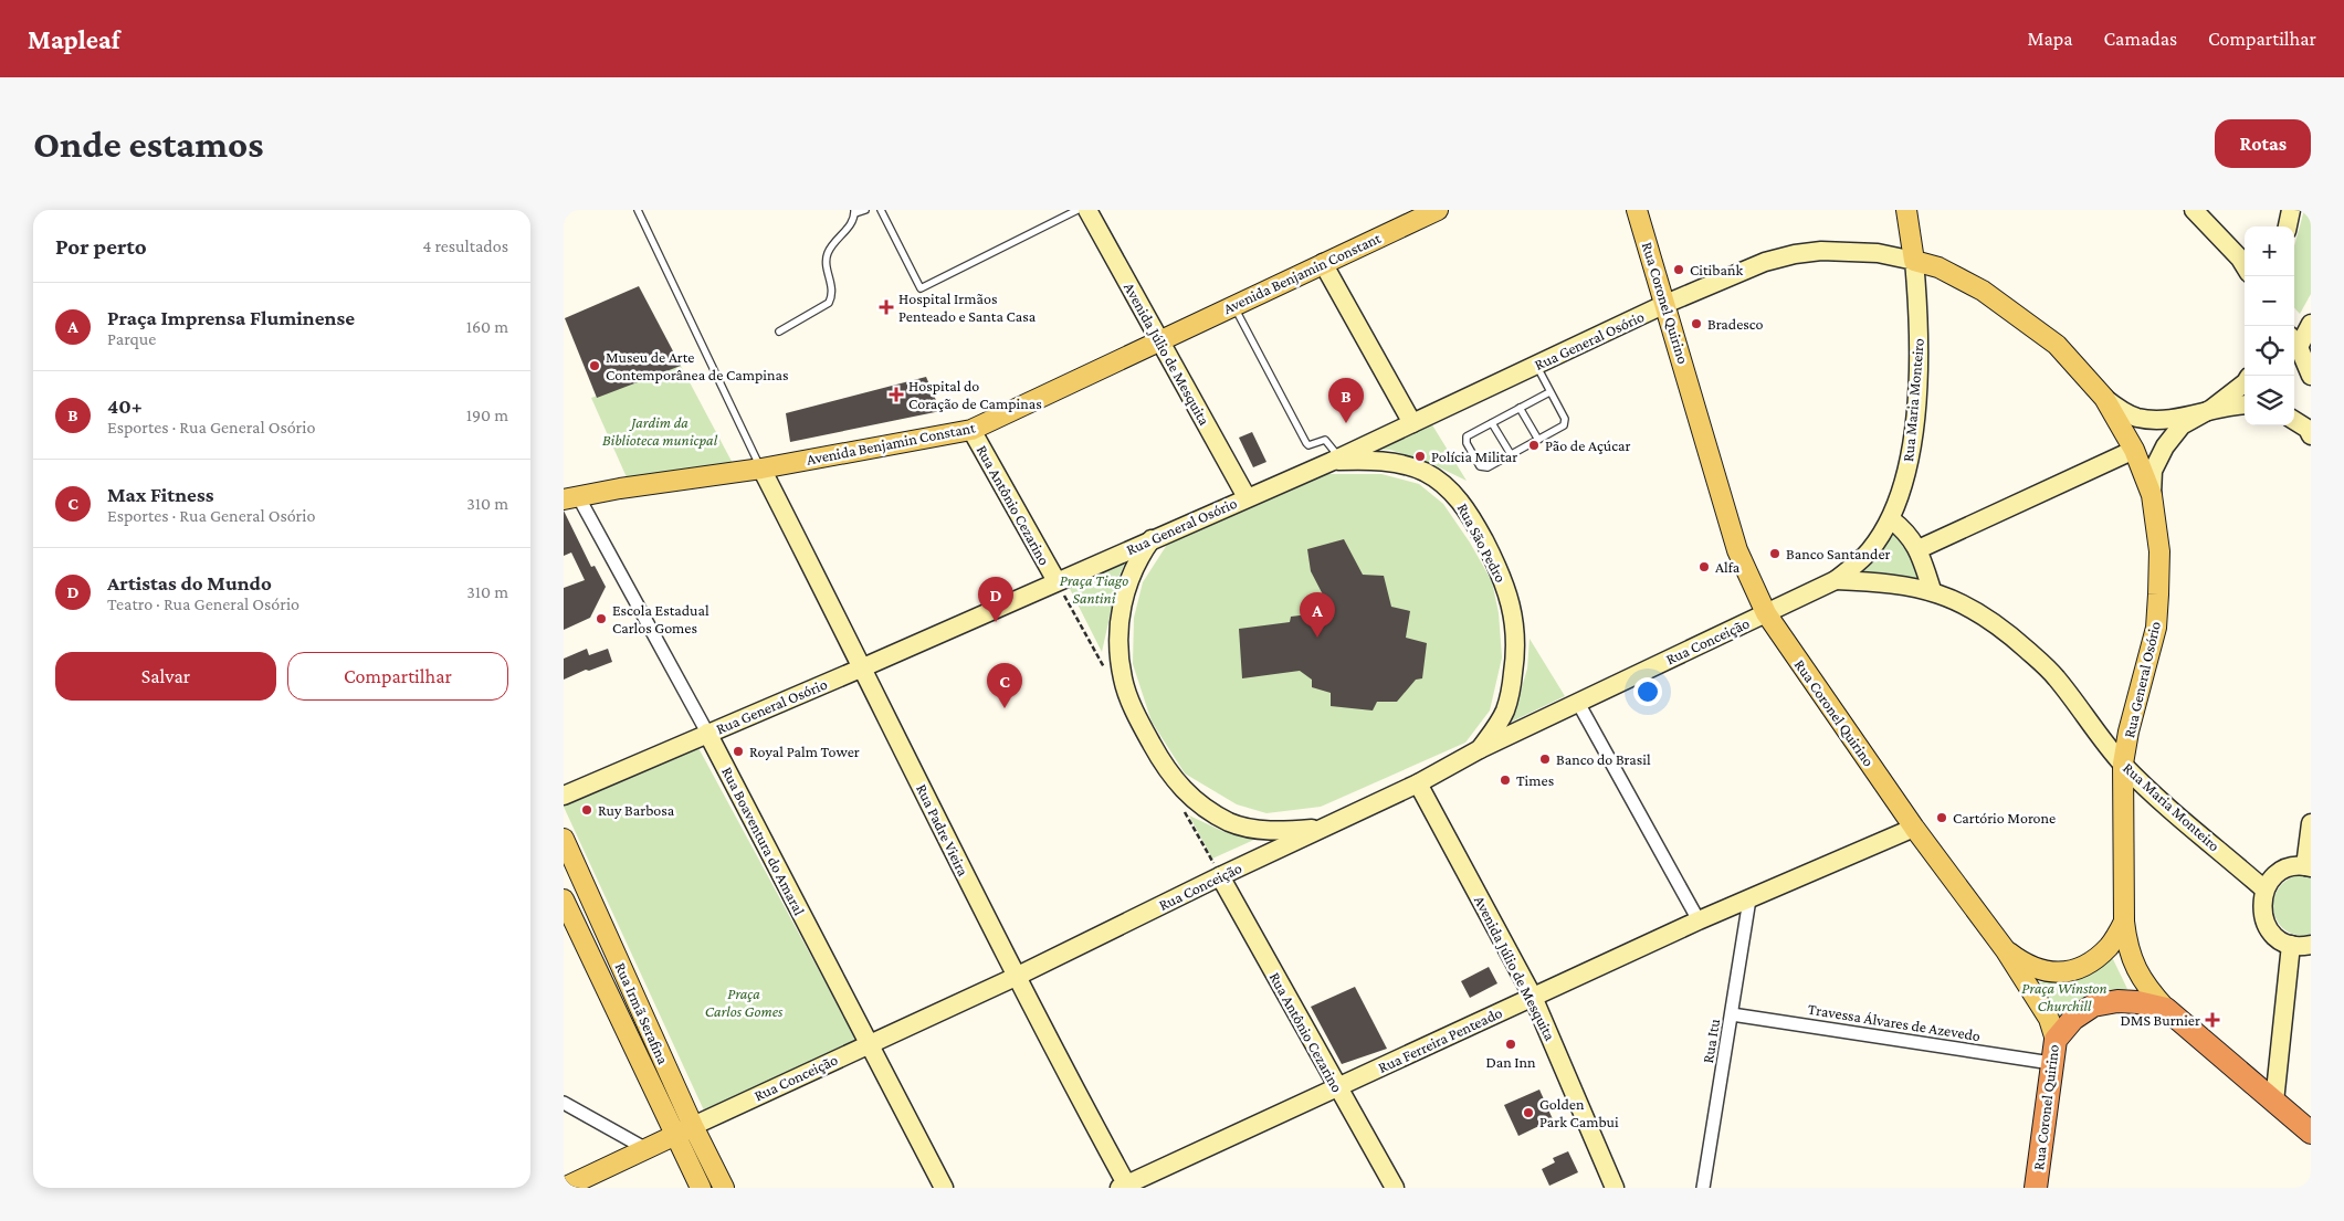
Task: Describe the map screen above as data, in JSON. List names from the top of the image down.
{
  "streets": {
    "highway": ["Rua Coronel Quirino"],
    "main road": [
      "Avenida Benjamin Constant",
      "Rua General Osório",
      "Avenida Júlio de Mesquita",
      "Rua Maria Monteiro",
      "Rua Antônio Cezarino",
      "Rua São Pedro",
      "Rua Conceição",
      "Rua Padre Vieira",
      "Rua Boaventura do Amaral",
      "Rua Irmã Serafina",
      "Rua Ferreira Penteado"
    ],
    "street": ["Travessa Álvares de Azevedo", "Rua Itu"]
  },
  "crossings": [
    ["Avenida Benjamin Constant", "Avenida Júlio de Mesquita"],
    ["Avenida Benjamin Constant", "Rua Antônio Cezarino"],
    ["Avenida Benjamin Constant", "Rua Padre Vieira"],
    ["Avenida Benjamin Constant", "Rua Boaventura do Amaral"],
    ["Rua Coronel Quirino", "Rua General Osório"],
    ["Rua Coronel Quirino", "Rua Conceição"],
    ["Rua Coronel Quirino", "Travessa Álvares de Azevedo"],
    ["Rua Coronel Quirino", "Rua Ferreira Penteado"],
    ["Rua General Osório", "Avenida Júlio de Mesquita"],
    ["Rua General Osório", "Rua Maria Monteiro"],
    ["Rua General Osório", "Rua Antônio Cezarino"],
    ["Rua General Osório", "Rua São Pedro"],
    ["Rua General Osório", "Rua Padre Vieira"],
    ["Rua General Osório", "Rua Boaventura do Amaral"],
    ["Avenida Júlio de Mesquita", "Rua Conceição"],
    ["Avenida Júlio de Mesquita", "Rua Ferreira Penteado"],
    ["Rua Maria Monteiro", "Rua Conceição"],
    ["Rua Antônio Cezarino", "Rua Conceição"],
    ["Rua Antônio Cezarino", "Rua Ferreira Penteado"],
    ["Rua São Pedro", "Rua Conceição"],
    ["Rua Conceição", "Rua Padre Vieira"],
    ["Rua Conceição", "Rua Boaventura do Amaral"],
    ["Rua Conceição", "Rua Irmã Serafina"],
    ["Rua Padre Vieira", "Rua Ferreira Penteado"],
    ["Travessa Álvares de Azevedo", "Rua Itu"],
    ["Rua Ferreira Penteado", "Rua Itu"]
  ],
  "parks": [
    "Jardim da Biblioteca municpal",
    "Praça Tiago Santini",
    "Praça Winston Churchill",
    "Praça Carlos Gomes"
  ],
  "places": {
    "other": [
      "Citibank",
      "Bradesco",
      "Museu de Arte Contemporânea de Campinas",
      "Pão de Açúcar",
      "Polícia Militar",
      "Banco Santander",
      "Alfa",
      "Escola Estadual Carlos Gomes",
      "Royal Palm Tower",
      "Banco do Brasil",
      "Times",
      "Ruy Barbosa",
      "Cartório Morone",
      "Dan Inn",
      "Golden Park Cambui"
    ],
    "health": ["Hospital Irmãos Penteado e Santa Casa", "Hospital do Coração de Campinas", "DMS Burnier"]
  },
  "page": {
    "header": "Mapleaf",
    "nav": ["Mapa", "Camadas", "Compartilhar"],
    "buttons": [
      "Rotas",
      ["Salvar", "Compartilhar"]
    ],
    "title": "Onde estamos",
    "heading": ["Por perto", "4 resultados"],
    "map_buttons": ["+", "−"],
    "list": [
      {
        "mark": "A",
        "name": "Praça Imprensa Fluminense",
        "note": "Parque",
        "value": "160 m"
      },
      {
        "mark": "B",
        "name": "40+",
        "note": "Esportes · Rua General Osório",
        "value": "190 m"
      },
      {
        "mark": "C",
        "name": "Max Fitness",
        "note": "Esportes · Rua General Osório",
        "value": "310 m"
      },
      {
        "mark": "D",
        "name": "Artistas do Mundo",
        "note": "Teatro · Rua General Osório",
        "value": "310 m"
      }
    ],
    "pins": [
      "B",
      "D",
      "A",
      "C"
    ]
  }
}
